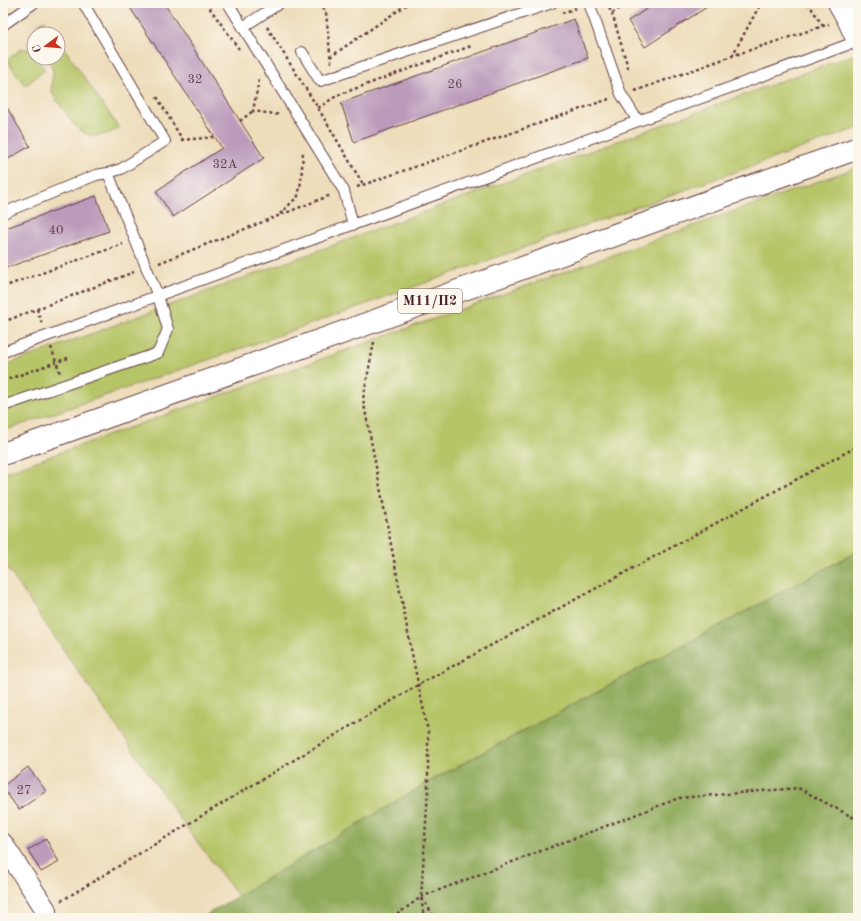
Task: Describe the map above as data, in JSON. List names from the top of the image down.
{
  "streets": {
    "highway": ["М11/П2"]
  },
  "house_numbers": [
    "32",
    "26",
    "32А",
    "40",
    "27"
  ],
  "north": "left"
}
